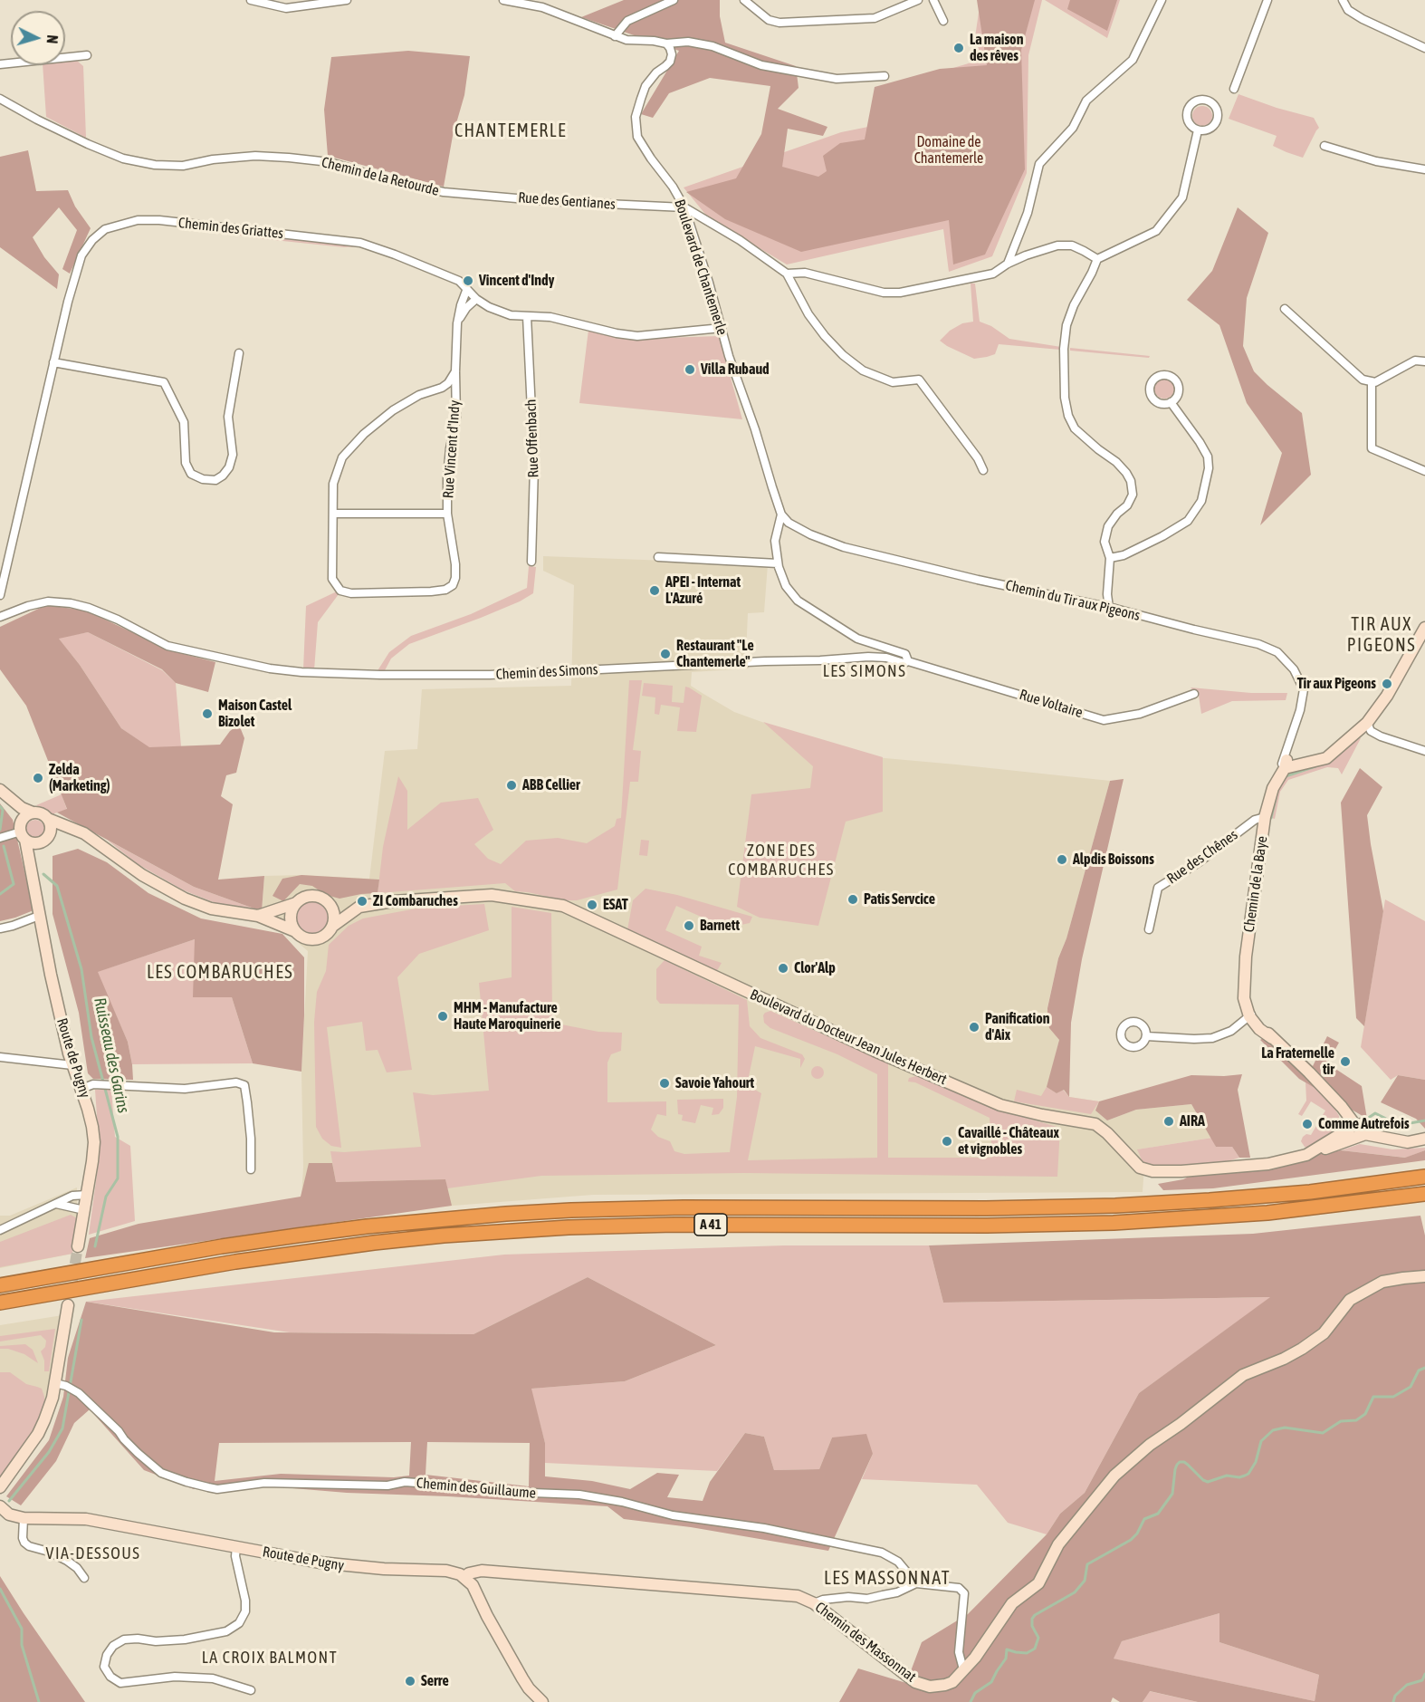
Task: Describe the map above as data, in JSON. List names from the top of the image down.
{
  "streets": {
    "highway": ["A 41"],
    "street": [
      "Chemin de la Retourde",
      "Rue des Gentianes",
      "Chemin des Griattes",
      "Boulevard de Chantemerle",
      "Rue Offenbach",
      "Rue Vincent d'Indy",
      "Chemin du Tir aux Pigeons",
      "Chemin des Simons",
      "Rue Voltaire",
      "Rue des Chênes",
      "Chemin de la Baye",
      "Boulevard du Docteur Jean Jules Herbert",
      "Route de Pugny",
      "Chemin des Guillaume",
      "Chemin des Massonnat"
    ]
  },
  "crossings": [
    ["Chemin de la Retourde", "Rue des Gentianes"],
    ["Rue des Gentianes", "Boulevard de Chantemerle"],
    ["Chemin des Griattes", "Boulevard de Chantemerle"],
    ["Chemin des Griattes", "Rue Offenbach"],
    ["Chemin des Griattes", "Rue Vincent d'Indy"],
    ["Boulevard de Chantemerle", "Chemin du Tir aux Pigeons"],
    ["Chemin du Tir aux Pigeons", "Chemin de la Baye"],
    ["Chemin des Simons", "Rue Voltaire"],
    ["Rue des Chênes", "Chemin de la Baye"],
    ["Route de Pugny", "Chemin des Massonnat"]
  ],
  "districts": [
    "CHANTEMERLE",
    "TIR AUX PIGEONS",
    "LES SIMONS",
    "ZONE DES COMBARUCHES",
    "LES COMBARUCHES",
    "VIA-DESSOUS",
    "LES MASSONNAT",
    "LA CROIX BALMONT"
  ],
  "water": ["Ruisseau des Garins"],
  "parks": ["Domaine de Chantemerle"],
  "places": [
    "La maison des rêves",
    "Vincent d'Indy",
    "Villa Rubaud",
    "APEI - Internat L'Azuré",
    "Restaurant \"Le Chantemerle\"",
    "Tir aux Pigeons",
    "Maison Castel Bizolet",
    "Zelda (Marketing)",
    "ABB Cellier",
    "Alpdis Boissons",
    "Patis Servcice",
    "ZI Combaruches",
    "ESAT",
    "Barnett",
    "Clor'Alp",
    "MHM - Manufacture Haute Maroquinerie",
    "Panification d'Aix",
    "La Fraternelle tir",
    "Savoie Yahourt",
    "AIRA",
    "Comme Autrefois",
    "Cavaillé - Châteaux et vignobles",
    "Serre"
  ],
  "north": "right"
}
